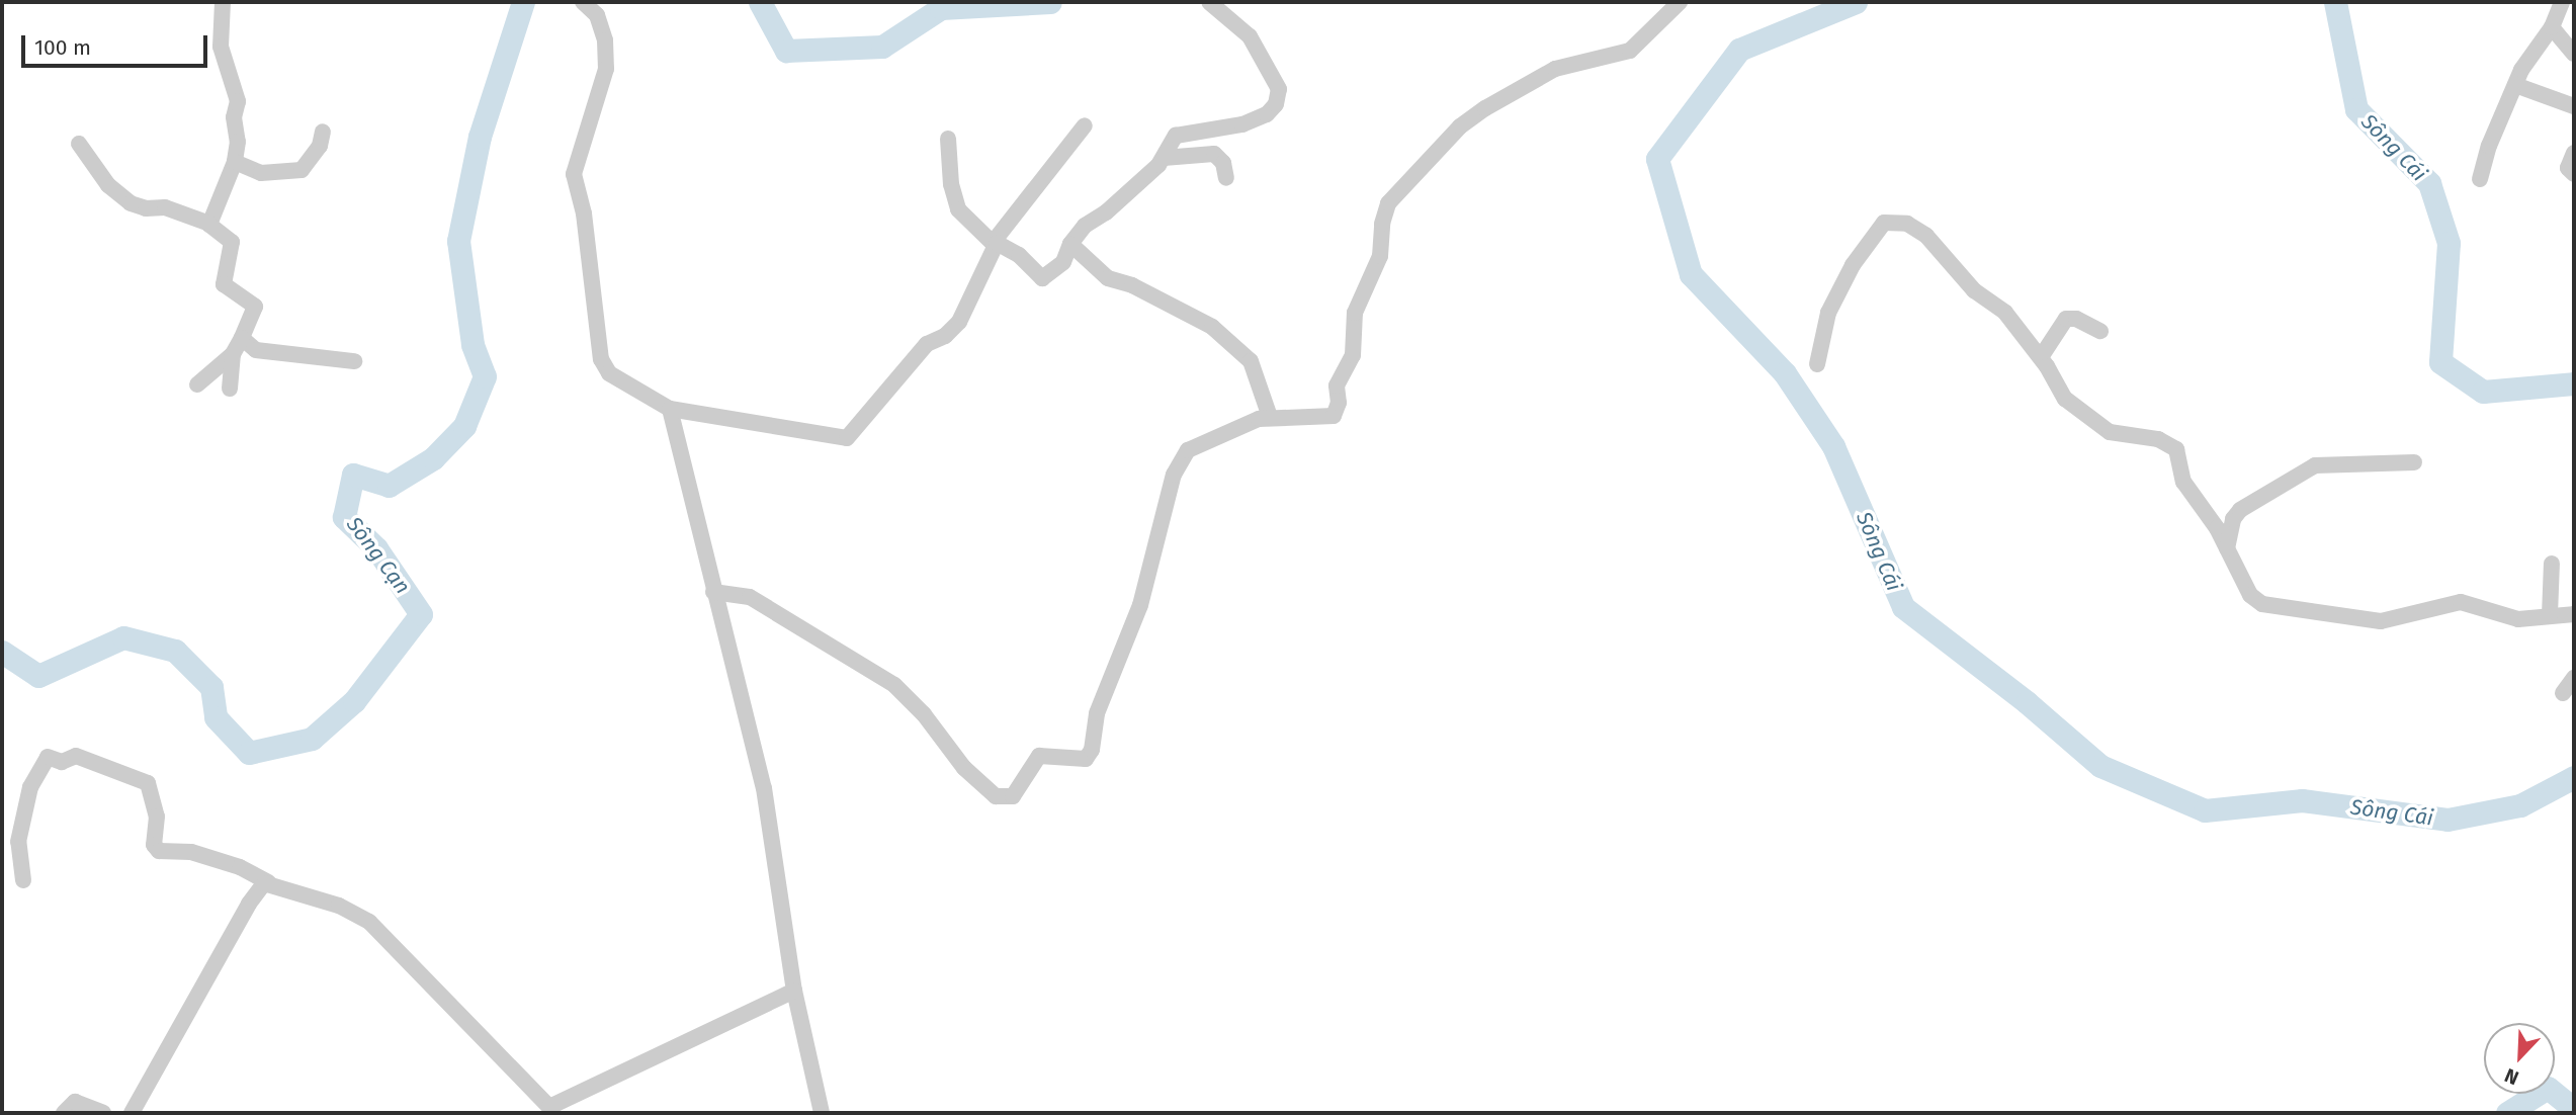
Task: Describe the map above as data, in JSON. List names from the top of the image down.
{
  "water": ["Sông Cái", "Sông Cạn"],
  "scale_bar": "100 m",
  "north": "bottom left"
}
